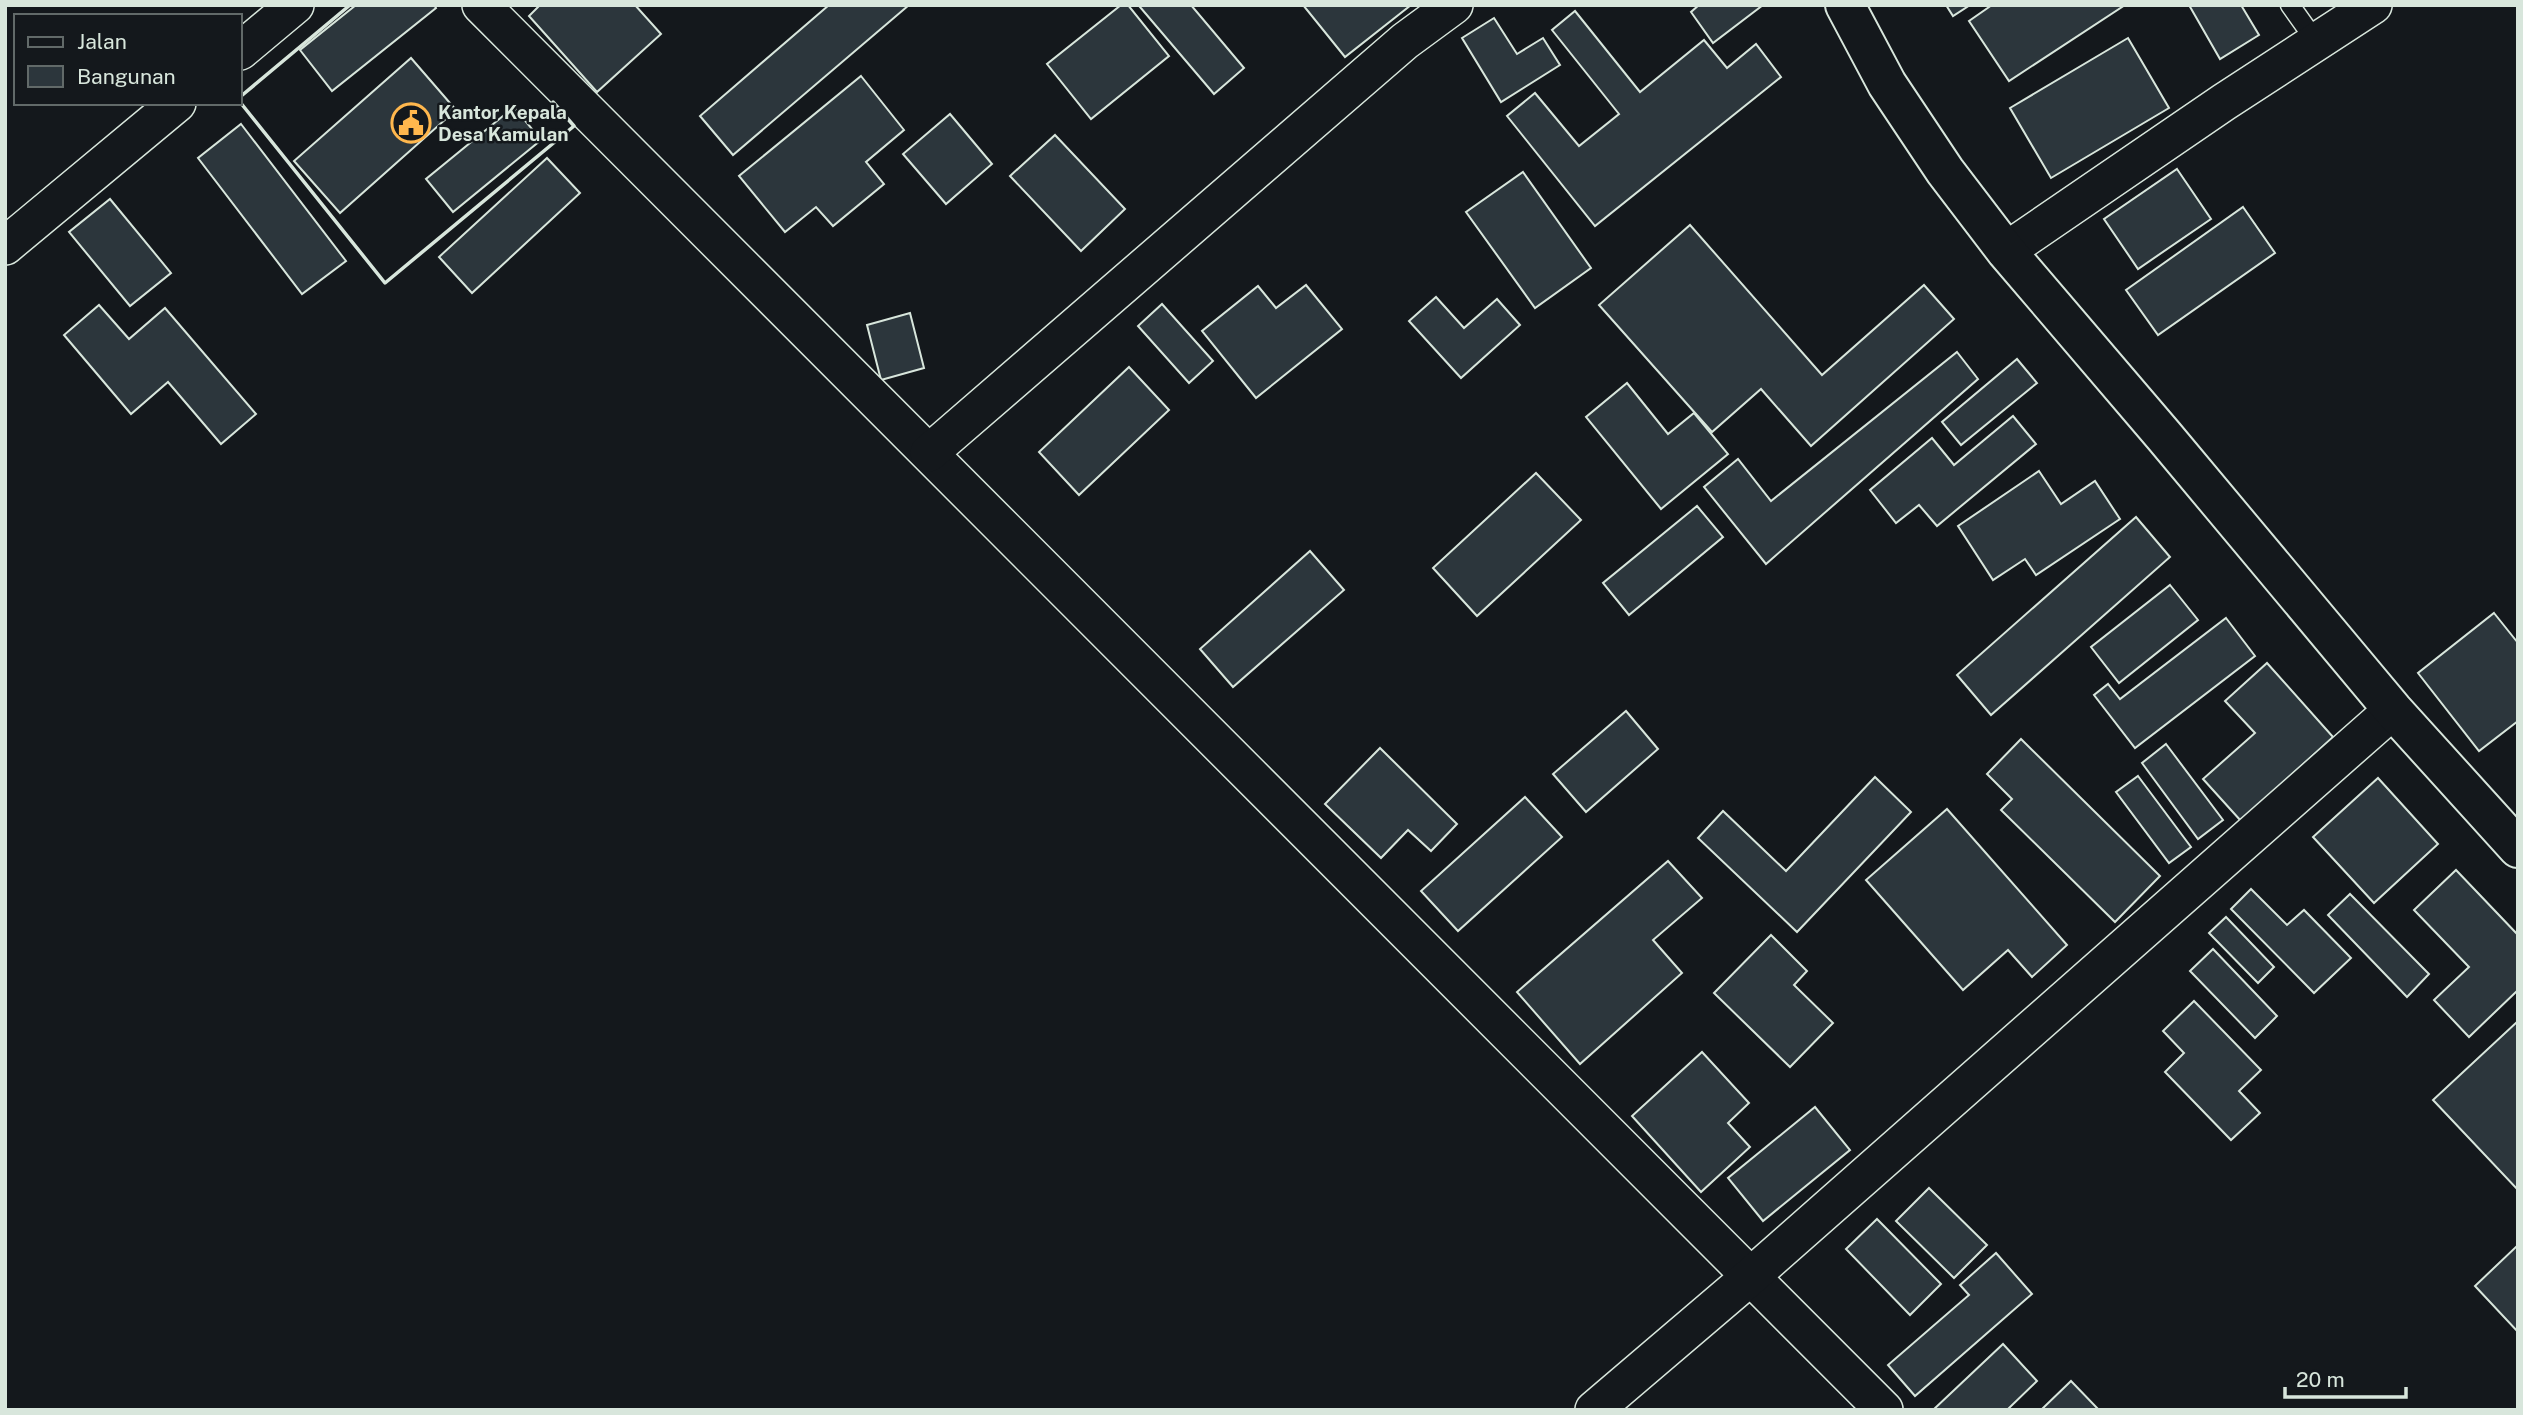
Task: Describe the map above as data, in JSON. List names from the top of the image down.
{
  "places": {
    "public building": ["Kantor Kepala Desa Kamulan"]
  },
  "legend": ["Jalan", "Bangunan"],
  "scale_bar": "20 m"
}
